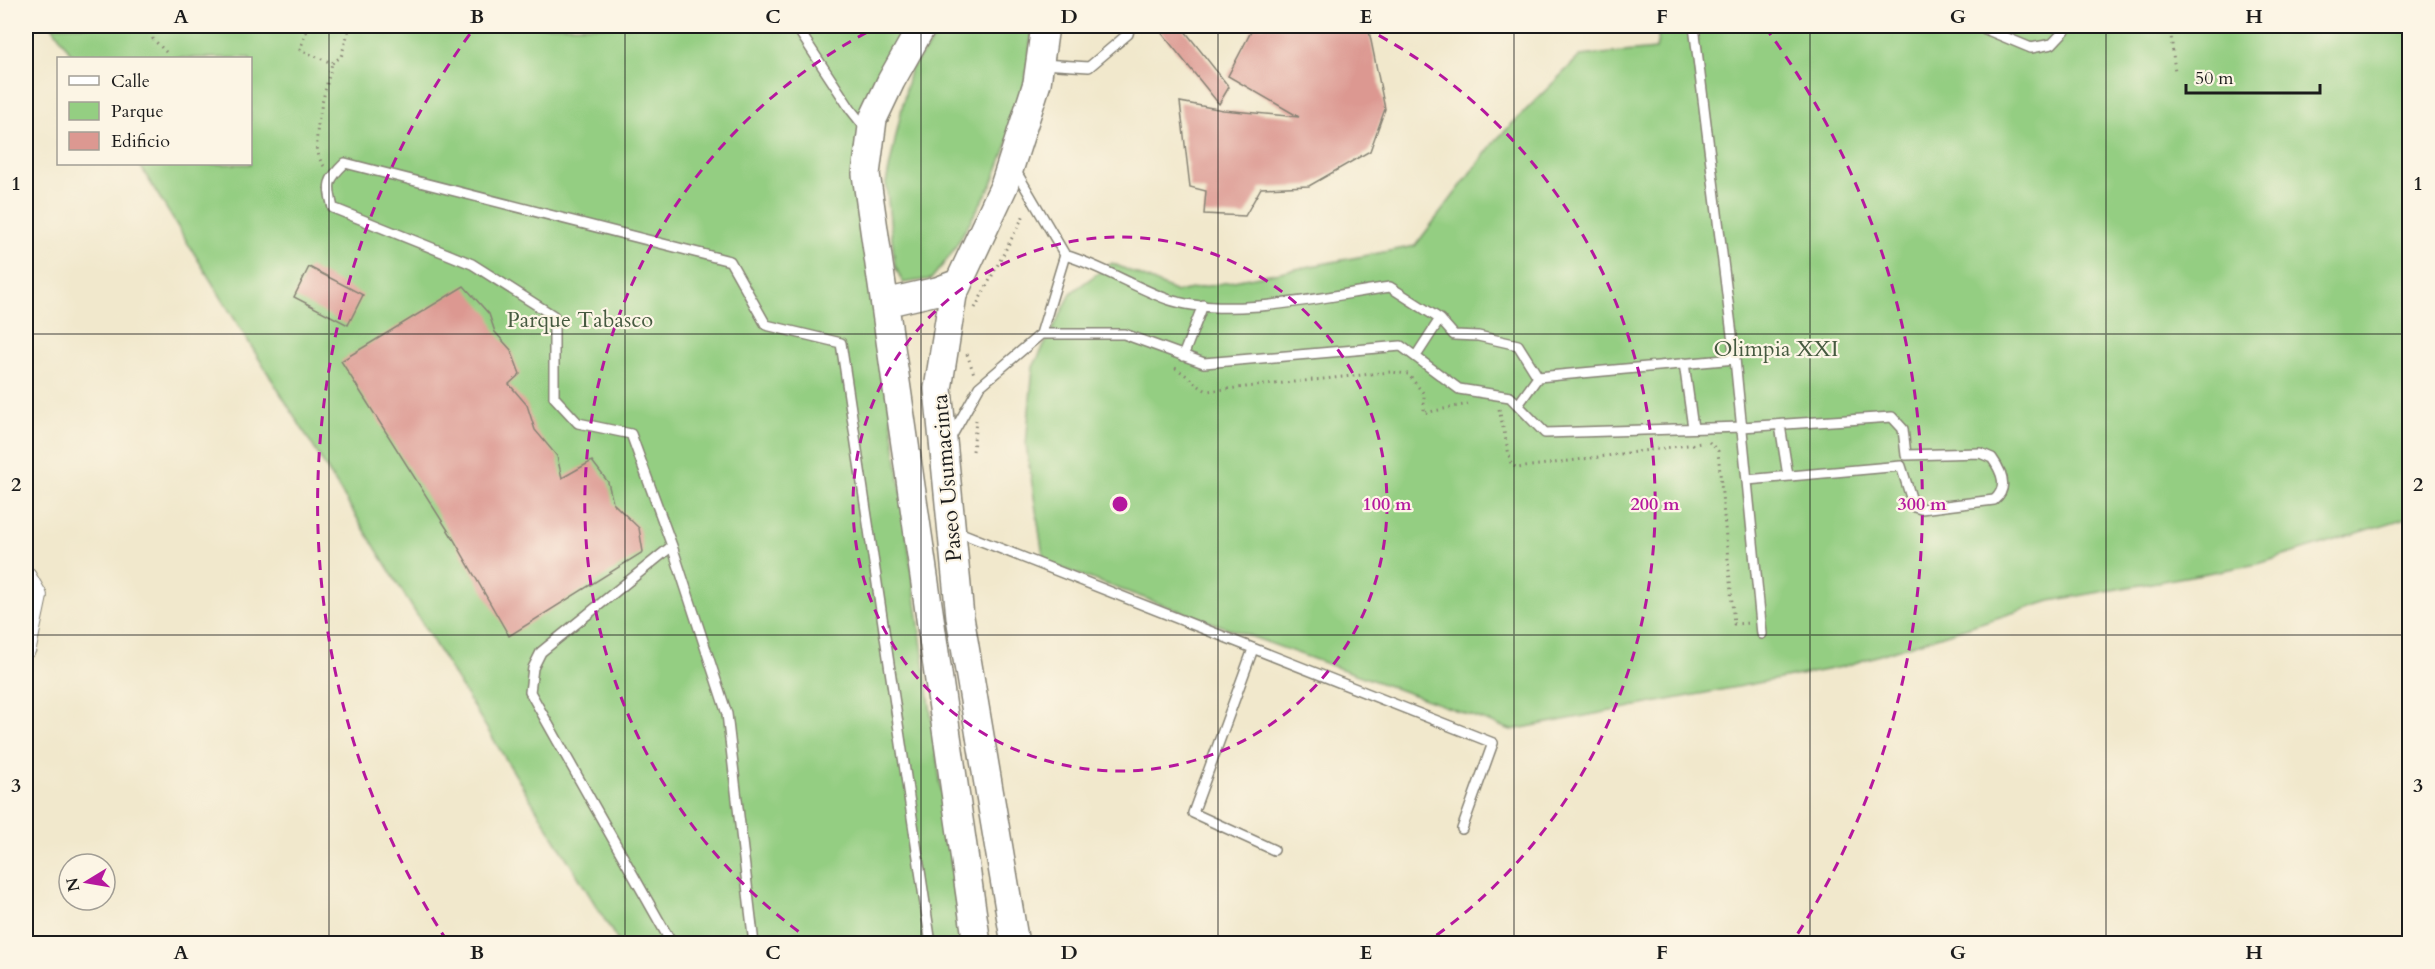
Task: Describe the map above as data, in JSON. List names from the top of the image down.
{
  "streets": {
    "main road": ["Paseo Usumacinta"]
  },
  "parks": ["Parque Tabasco", "Olimpia XXI"],
  "legend": ["Calle", "Parque", "Edificio"],
  "scale_bar": "50 m",
  "north": "left",
  "grid": {
    "columns": [
      "A",
      "B",
      "C",
      "D",
      "E",
      "F",
      "G",
      "H"
    ],
    "rows": ["1", "2", "3"]
  },
  "rings": ["100 m", "200 m", "300 m"]
}
